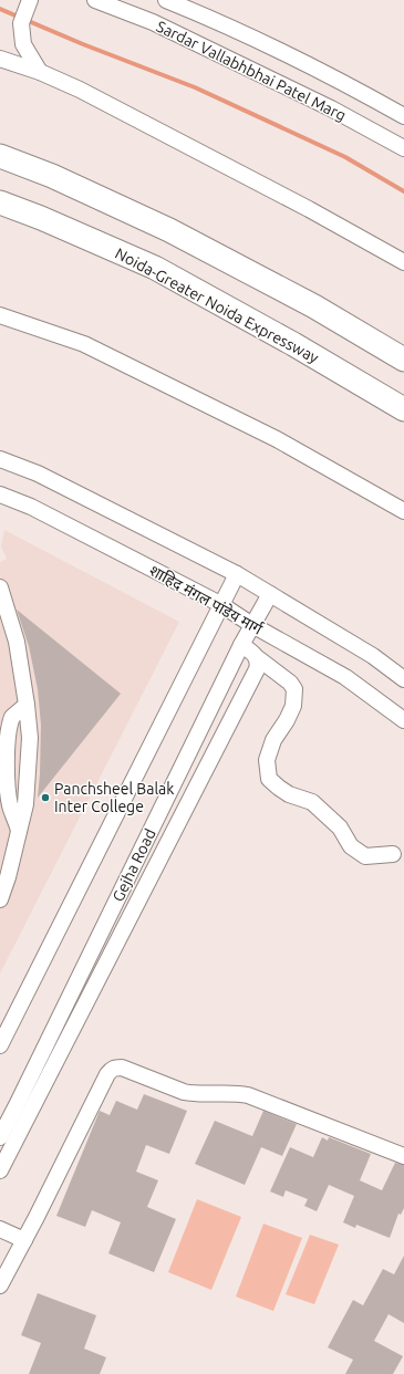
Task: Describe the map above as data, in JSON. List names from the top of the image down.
{
  "streets": {
    "highway": ["Noida-Greater Noida Expressway"],
    "street": ["Sardar Vallabhbhai Patel Marg", "शाहिद मंगल पांडेय मार्ग", "Gejha Road"]
  },
  "crossings": [
    ["शाहिद मंगल पांडेय मार्ग", "Gejha Road"]
  ],
  "places": ["Panchsheel Balak Inter College"]
}
